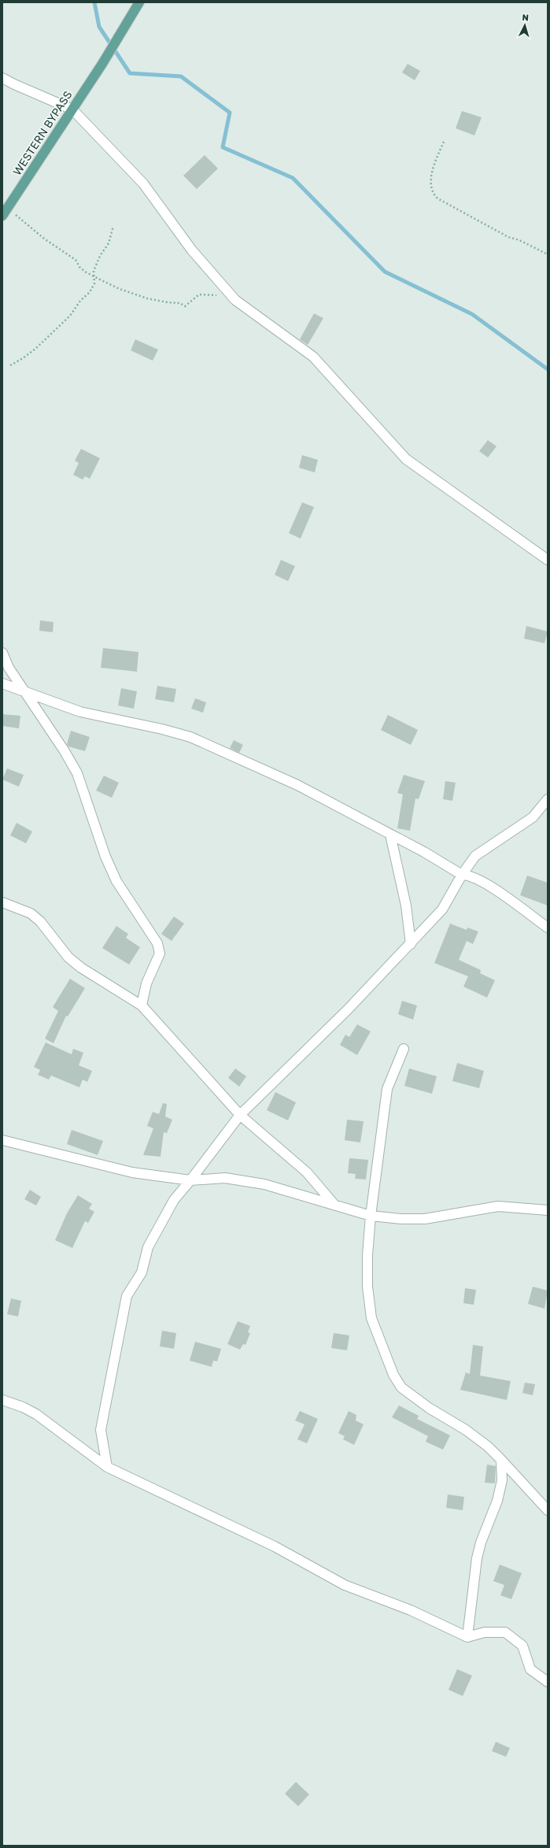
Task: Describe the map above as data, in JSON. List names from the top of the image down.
{
  "streets": {
    "main road": ["WESTERN BYPASS"]
  },
  "north": "top"
}
